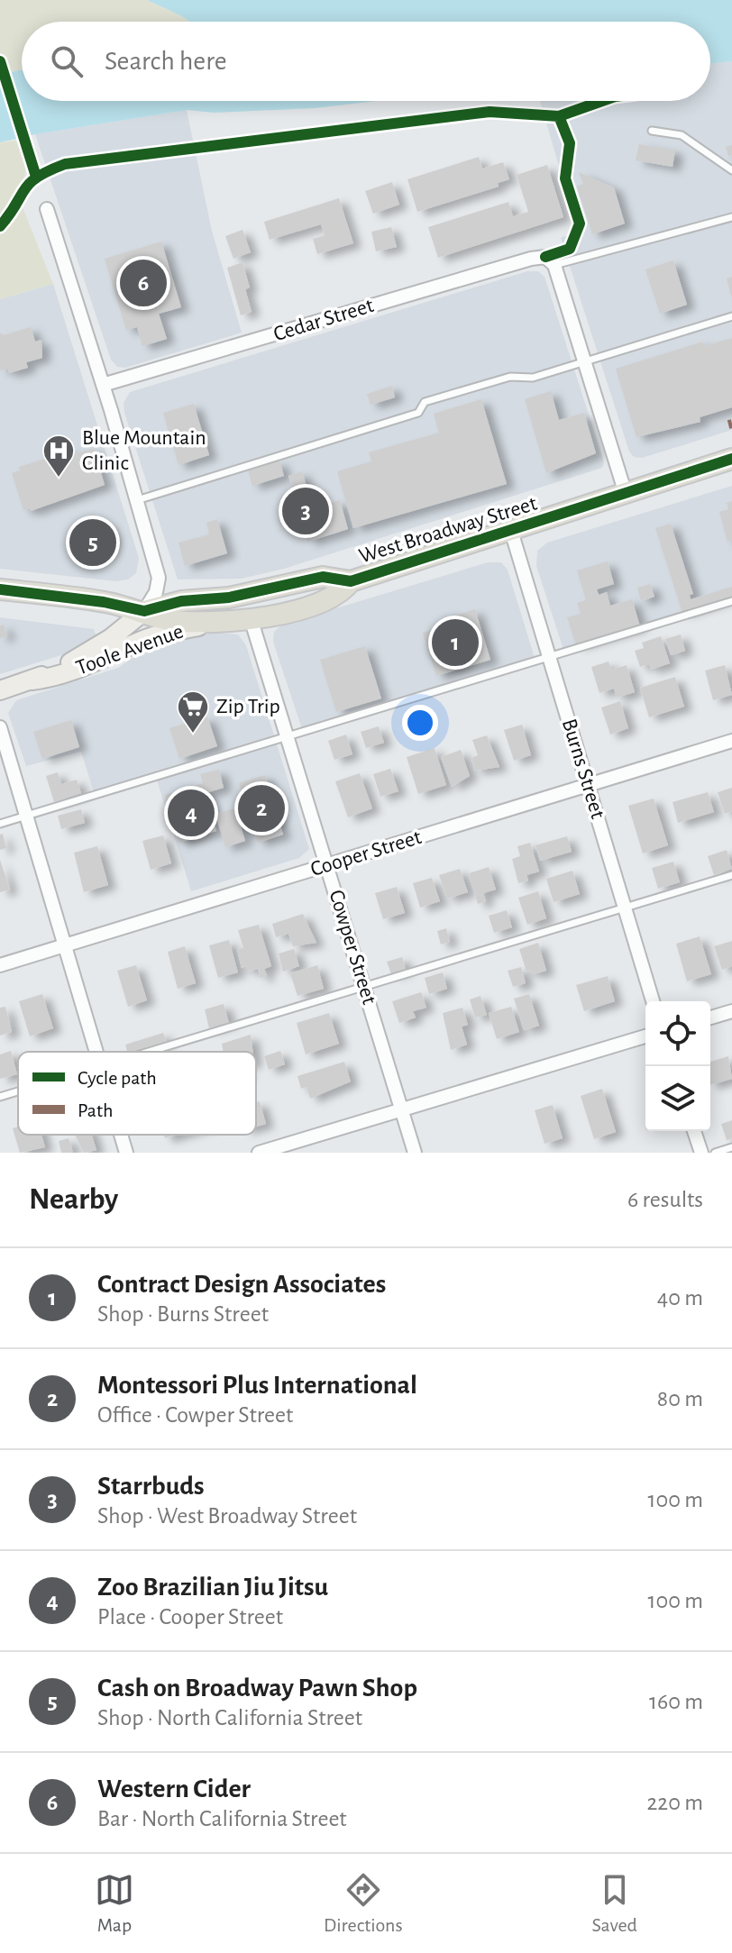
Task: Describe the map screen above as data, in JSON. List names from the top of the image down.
{
  "streets": {
    "main road": ["West Broadway Street", "Toole Avenue"],
    "street": [
      "Cedar Street",
      "Burns Street",
      "Cooper Street",
      "Cowper Street"
    ]
  },
  "crossings": [
    ["West Broadway Street", "Toole Avenue"],
    ["West Broadway Street", "Burns Street"],
    ["West Broadway Street", "Cowper Street"],
    ["Burns Street", "Cooper Street"],
    ["Cooper Street", "Cowper Street"]
  ],
  "places": {
    "hospital": ["Blue Mountain Clinic"],
    "supermarket": ["Zip Trip"]
  },
  "legend": ["Cycle path", "Path"],
  "page": {
    "search": "Search here",
    "pins": [
      "6",
      "3",
      "5",
      "1",
      "2",
      "4"
    ],
    "heading": ["Nearby", "6 results"],
    "list": [
      {
        "mark": "1",
        "name": "Contract Design Associates",
        "note": "Shop · Burns Street",
        "value": "40 m"
      },
      {
        "mark": "2",
        "name": "Montessori Plus International",
        "note": "Office · Cowper Street",
        "value": "80 m"
      },
      {
        "mark": "3",
        "name": "Starrbuds",
        "note": "Shop · West Broadway Street",
        "value": "100 m"
      },
      {
        "mark": "4",
        "name": "Zoo Brazilian Jiu Jitsu",
        "note": "Place · Cooper Street",
        "value": "100 m"
      },
      {
        "mark": "5",
        "name": "Cash on Broadway Pawn Shop",
        "note": "Shop · North California Street",
        "value": "160 m"
      },
      {
        "mark": "6",
        "name": "Western Cider",
        "note": "Bar · North California Street",
        "value": "220 m"
      }
    ],
    "nav": ["Map", "Directions", "Saved"]
  }
}
